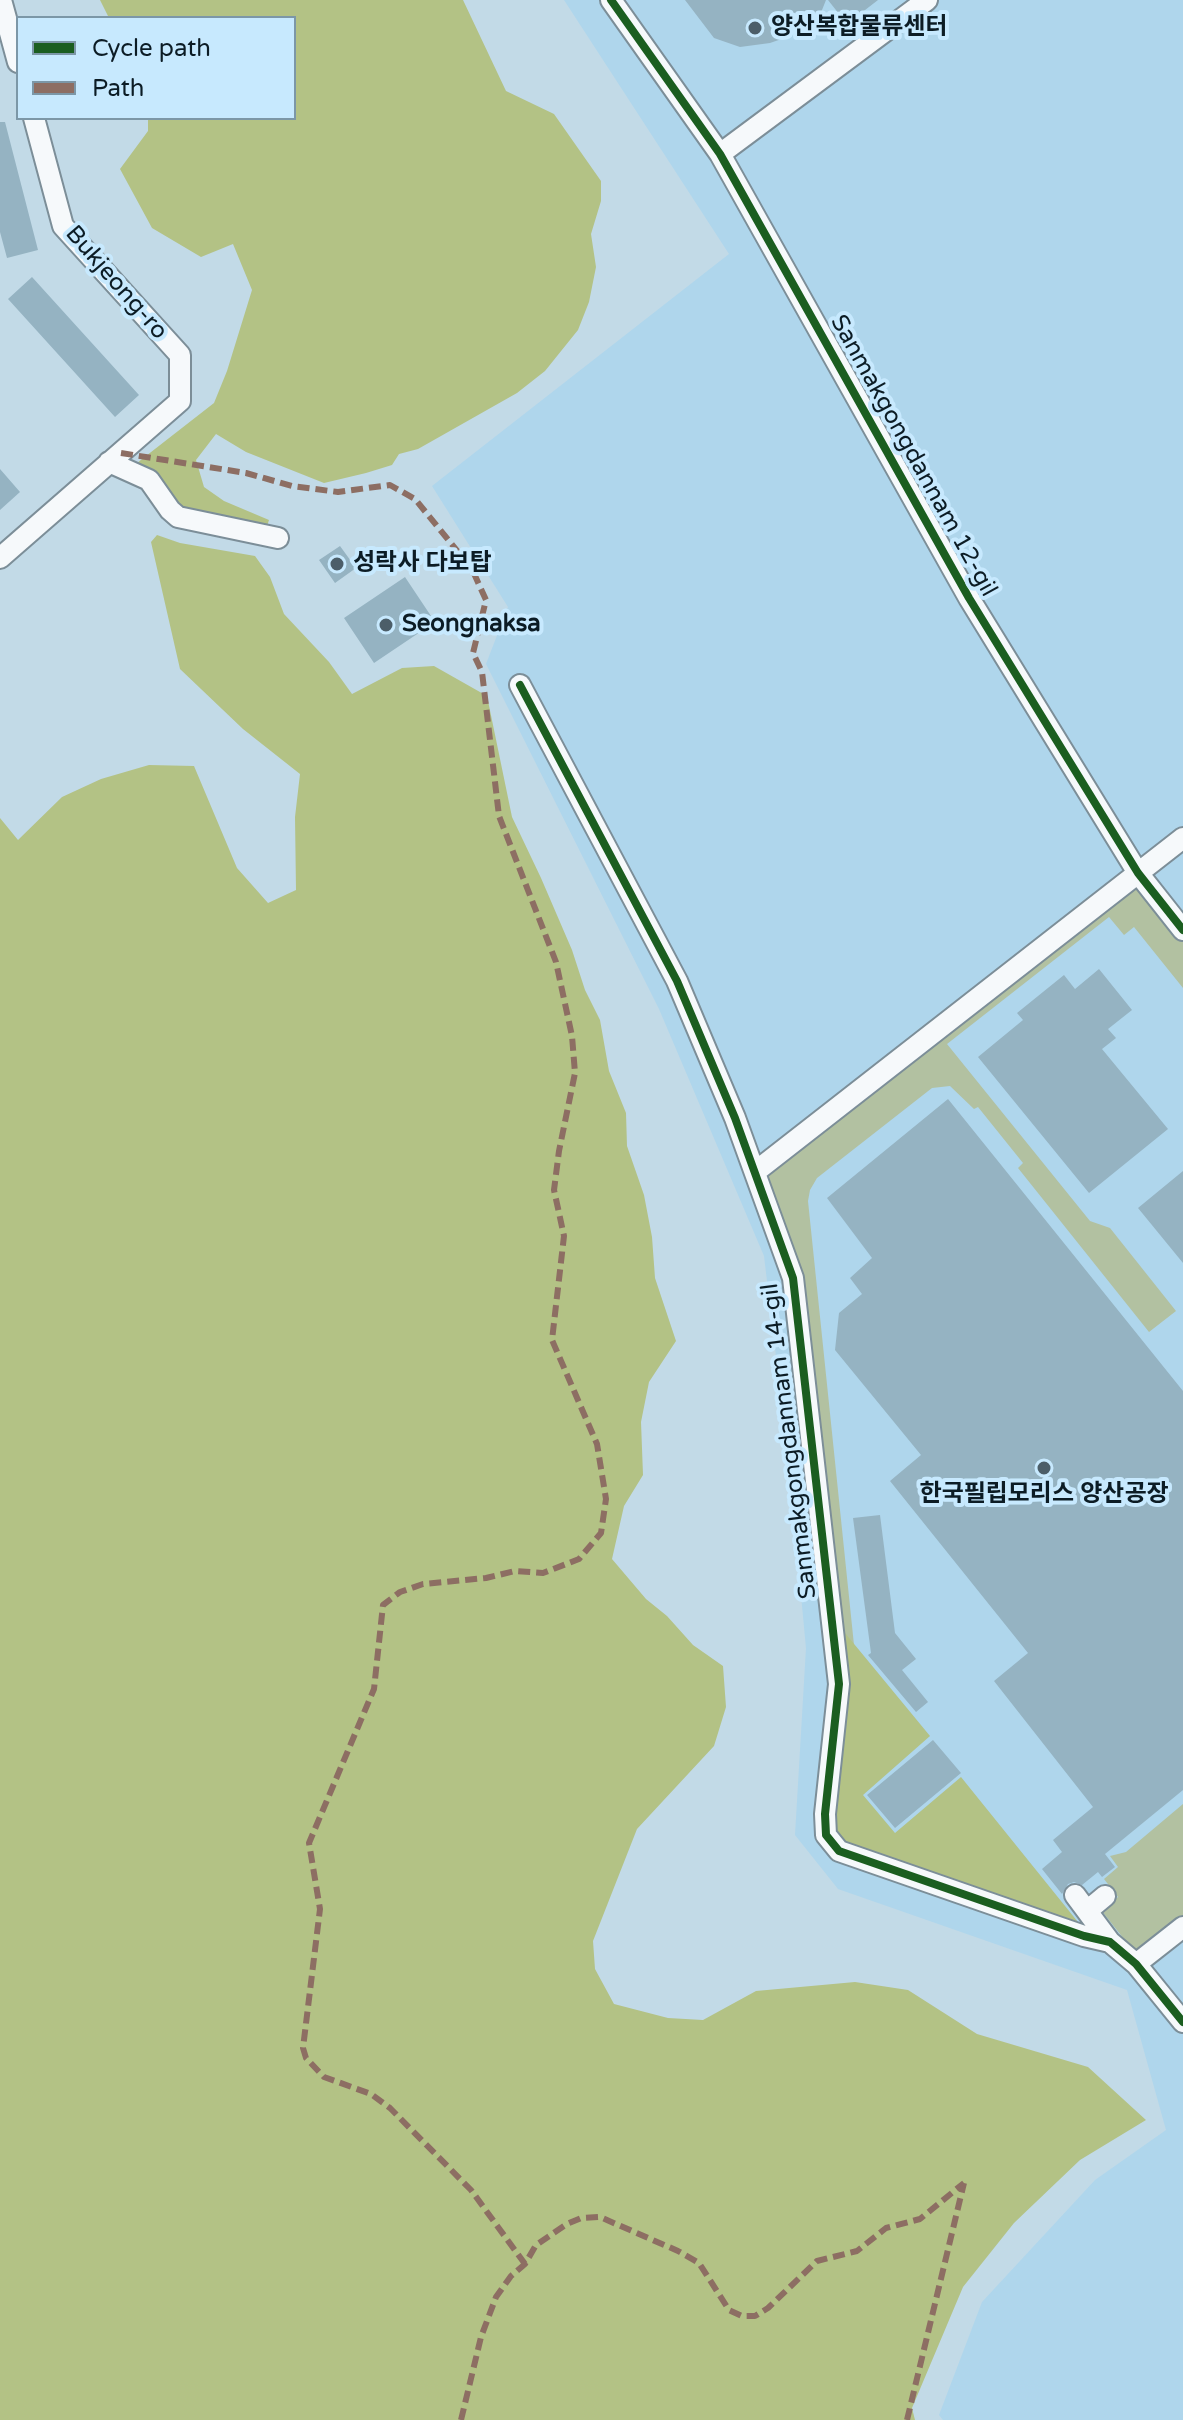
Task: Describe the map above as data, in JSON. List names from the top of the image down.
{
  "streets": {
    "street": ["Bukjeong-ro", "Sanmakgongdannam 12-gil", "Sanmakgongdannam 14-gil"]
  },
  "places": [
    "양산복합물류센터",
    "성락사 다보탑",
    "Seongnaksa",
    "한국필립모리스 양산공장"
  ],
  "legend": ["Cycle path", "Path"]
}
